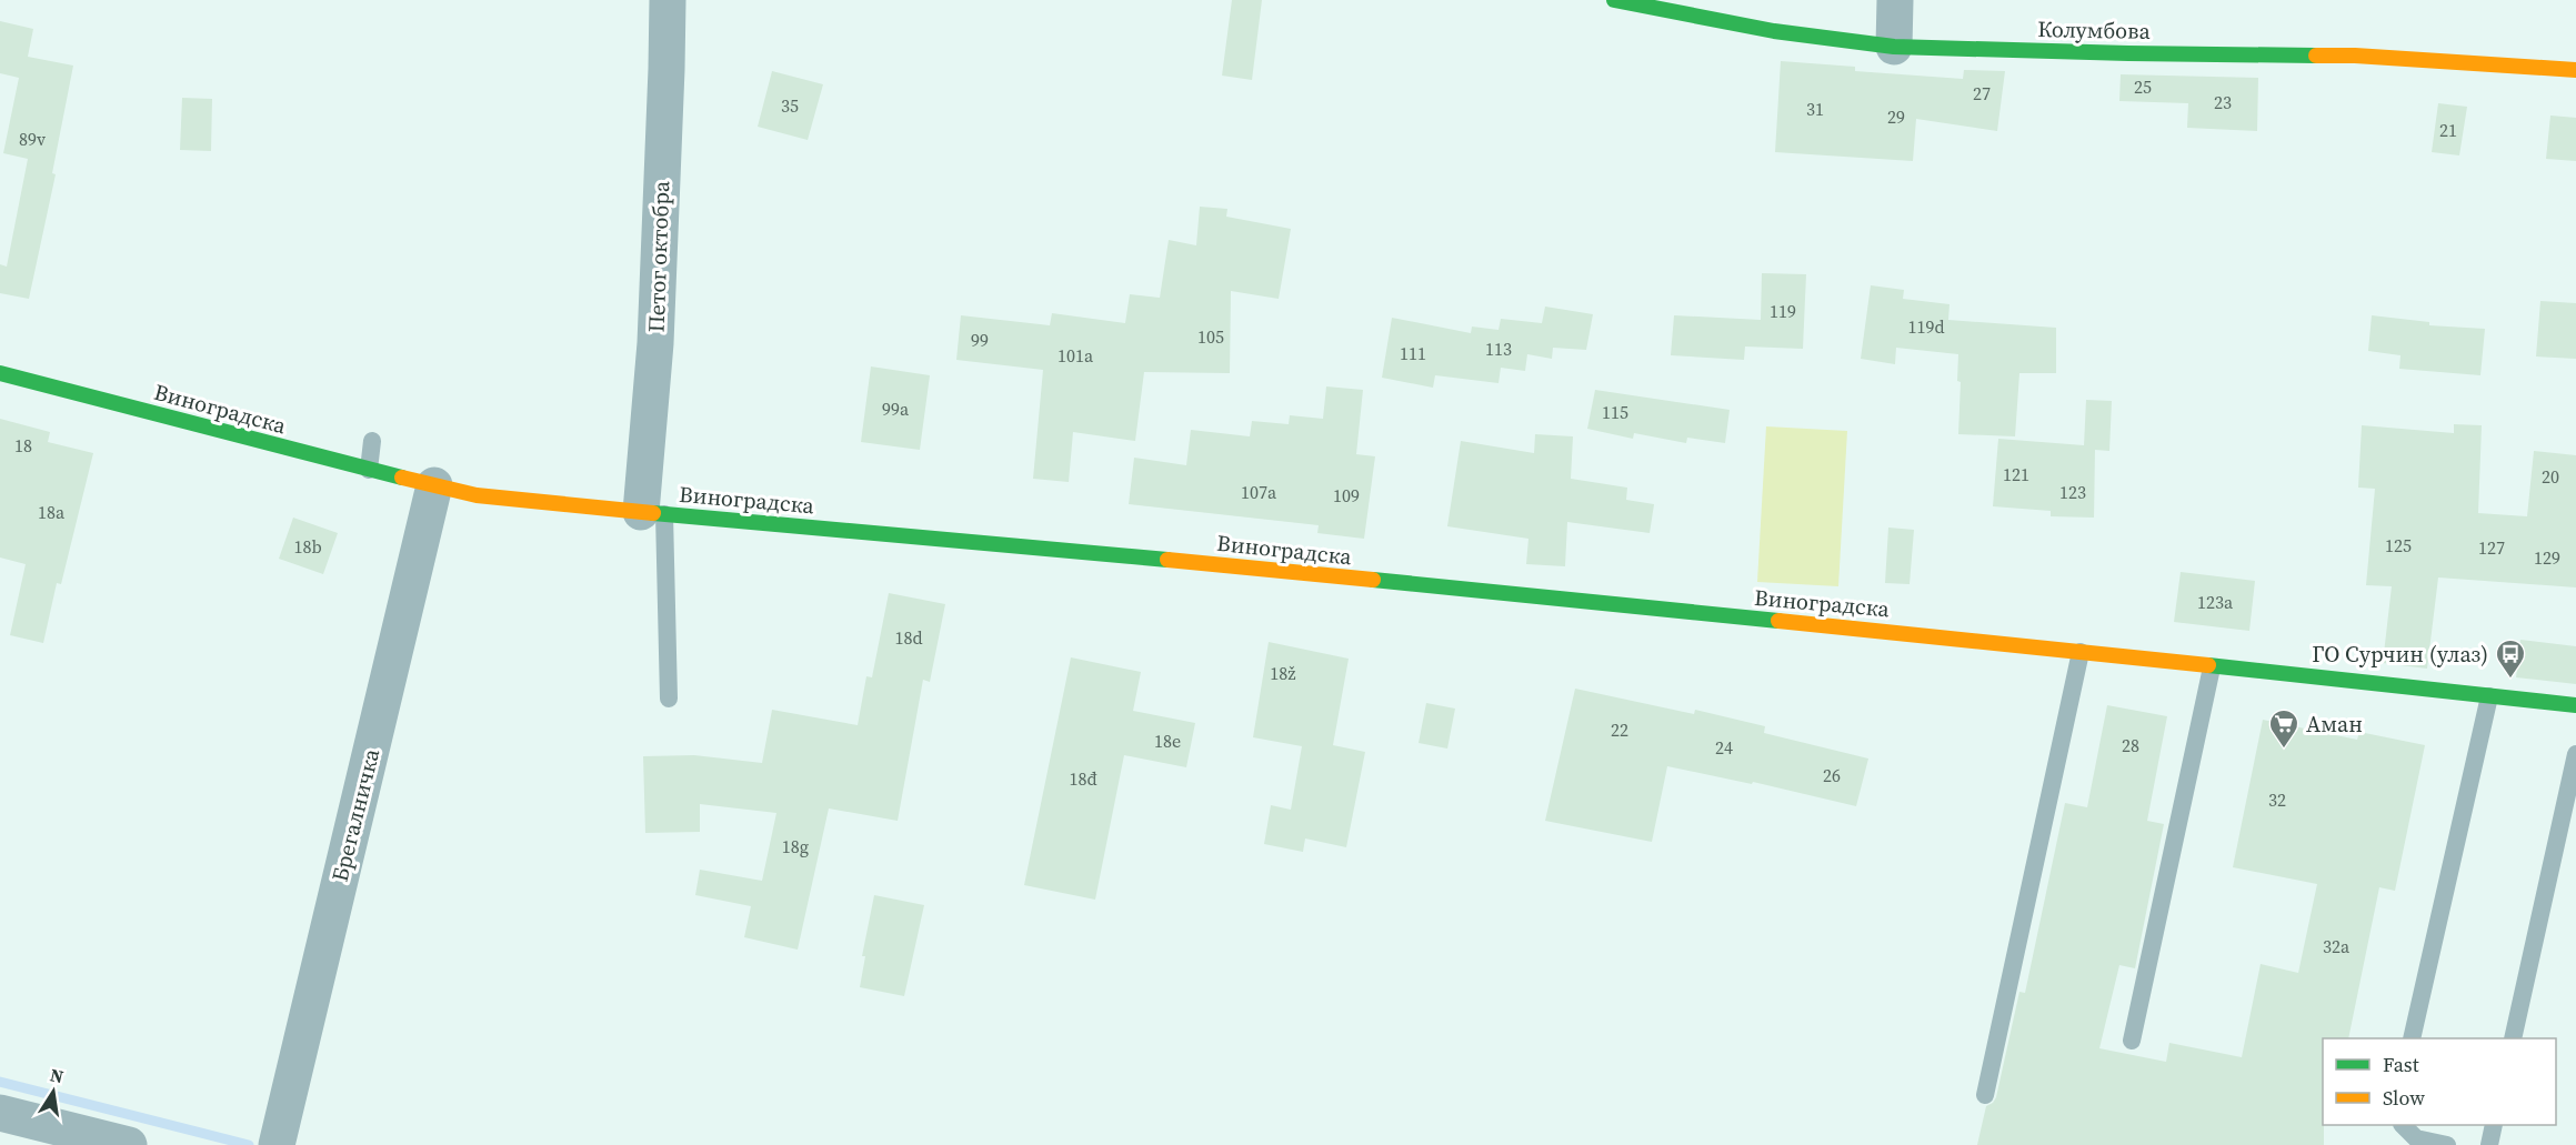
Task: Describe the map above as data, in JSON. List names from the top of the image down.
{
  "streets": {
    "street": [
      "Колумбова",
      "Петог октобра",
      "Виноградска",
      "Брегалничка"
    ]
  },
  "crossings": [
    ["Петог октобра", "Виноградска"],
    ["Виноградска", "Брегалничка"]
  ],
  "places": {
    "bus stop": ["ГО Сурчин (улаз)"],
    "supermarket": ["Аман"]
  },
  "house_numbers": [
    "25",
    "27",
    "23",
    "35",
    "31",
    "29",
    "21",
    "89v",
    "119",
    "119d",
    "105",
    "99",
    "113",
    "111",
    "101a",
    "99a",
    "115",
    "18",
    "121",
    "20",
    "107a",
    "123",
    "109",
    "18a",
    "125",
    "18b",
    "127",
    "129",
    "123a",
    "18d",
    "18ž",
    "22",
    "18e",
    "28",
    "24",
    "26",
    "18đ",
    "32",
    "18g",
    "32a"
  ],
  "legend": ["Fast", "Slow"],
  "north": "top"
}
